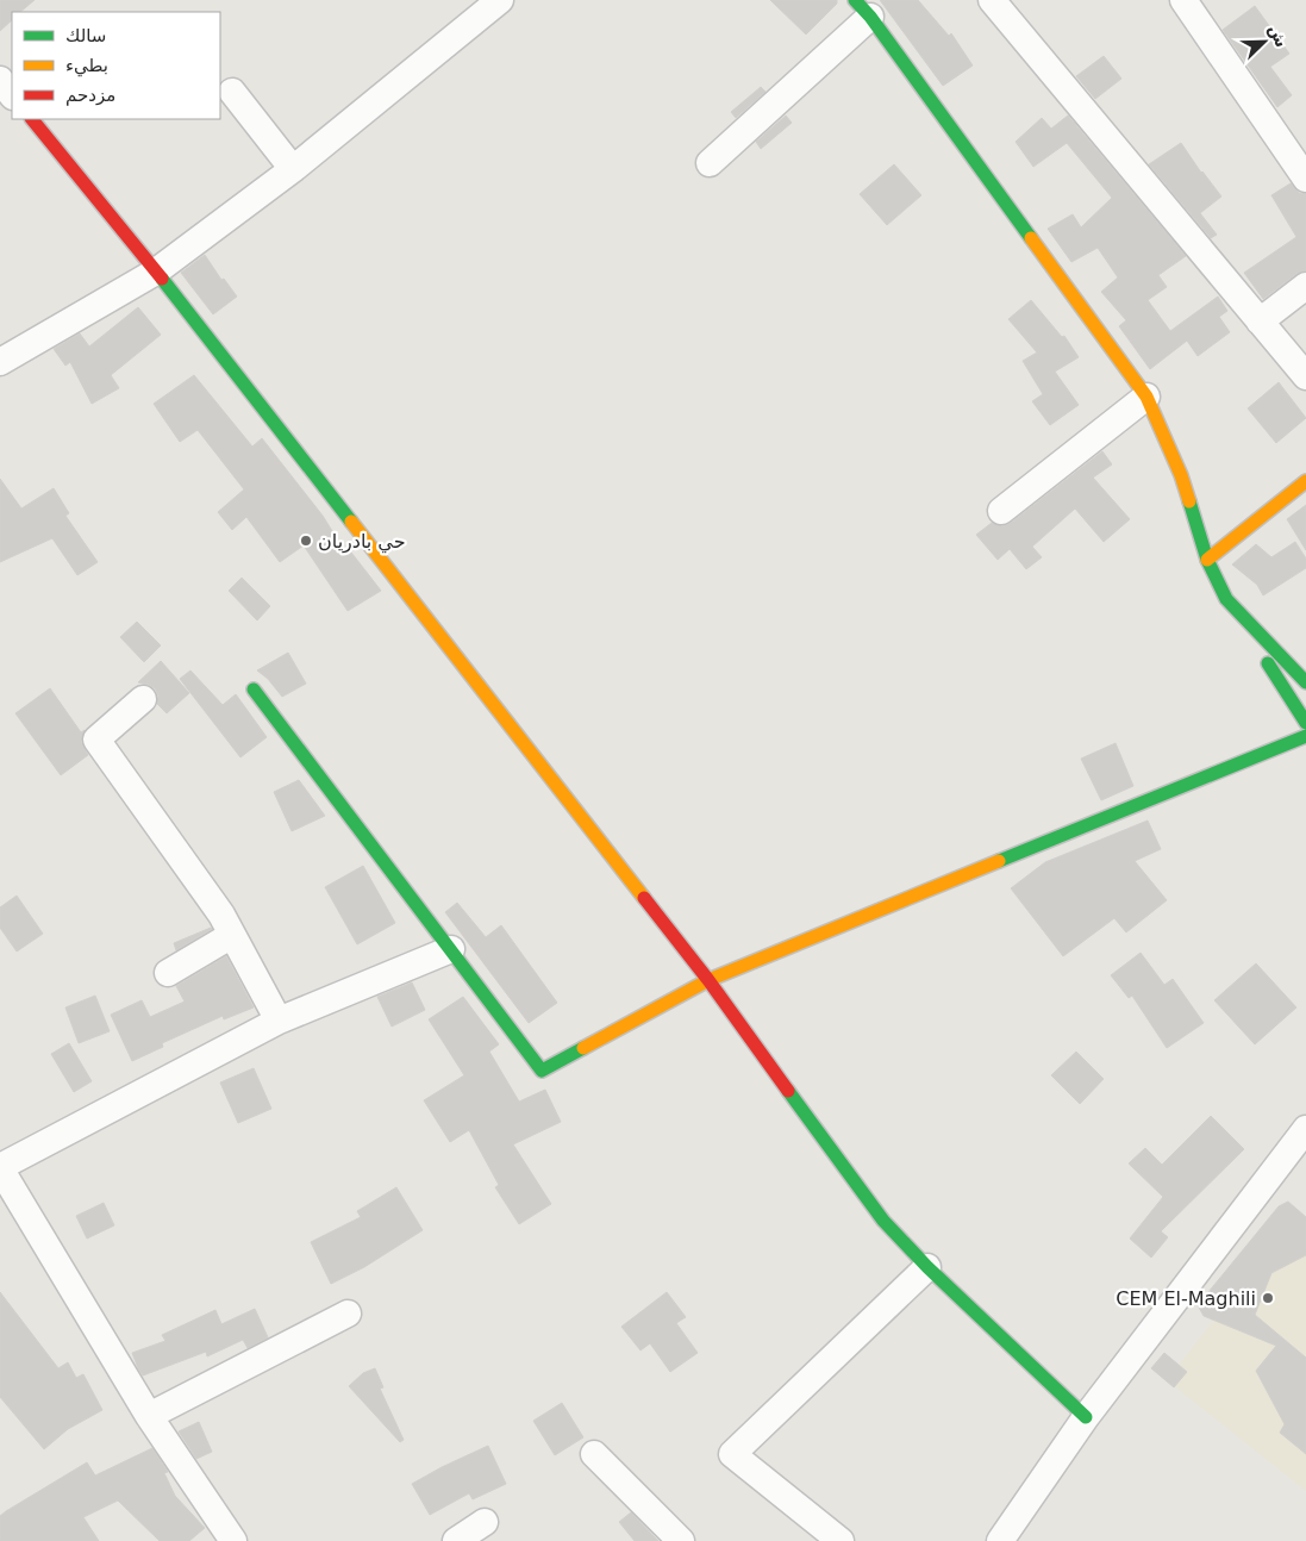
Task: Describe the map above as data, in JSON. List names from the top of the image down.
{
  "places": ["حي بادريان", "CEM El-Maghili"],
  "legend": ["سالك", "بطيء", "مزدحم"],
  "north": "top right"
}
